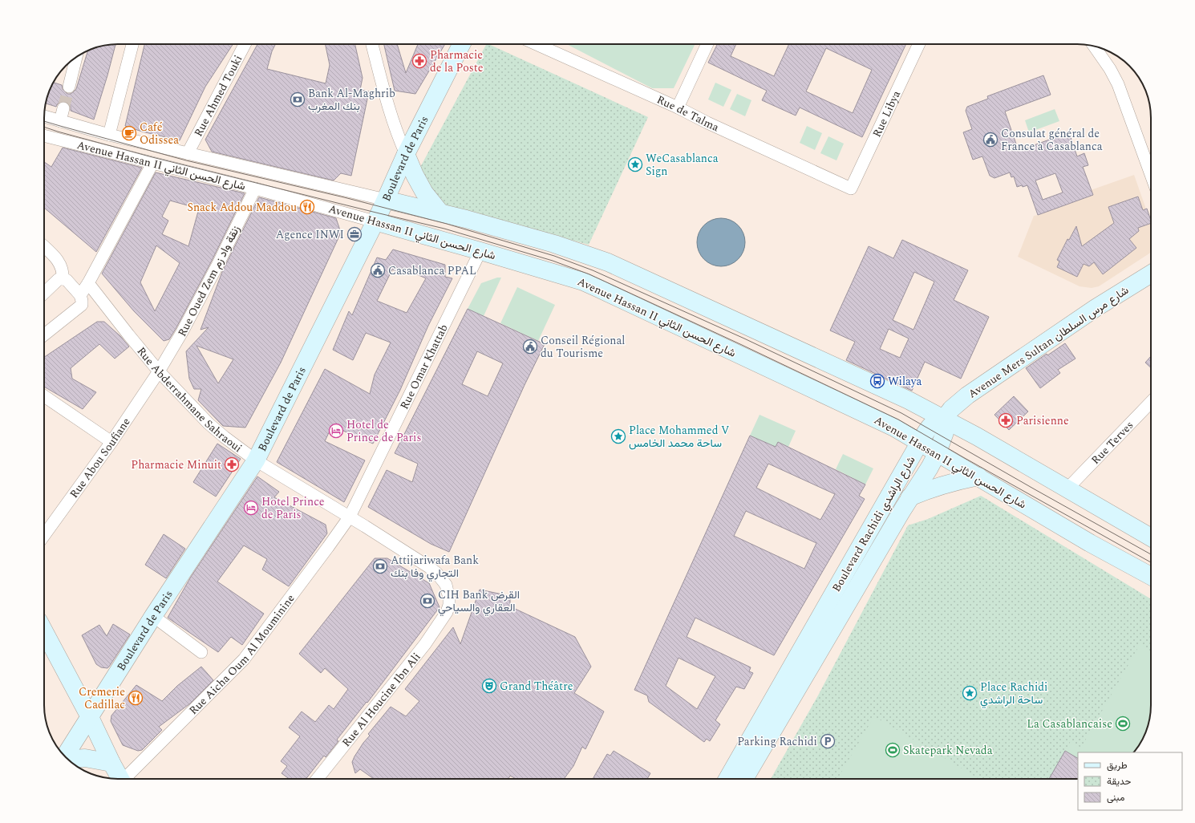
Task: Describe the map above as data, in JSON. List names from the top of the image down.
{
  "streets": {
    "main road": [
      "Boulevard de Paris",
      "Avenue Hassan II شارع الحسن الثاني",
      "Avenue Mers Sultan شارع مرس السلطان",
      "Boulevard Rachidi شارع الراشدي"
    ],
    "street": [
      "Rue Ahmed Touki",
      "Rue de Talma",
      "Rue Libya",
      "Rue Oued Zem زنقة واد زم",
      "Rue Omar Khattab",
      "Rue Abderrahmane Sahraoui",
      "Rue Terves",
      "Rue Abou Soufiane",
      "Rue Aicha Oum Al Mouminine",
      "Rue Al Houcine Ibn Ali"
    ]
  },
  "crossings": [
    ["Rue Ahmed Touki", "Avenue Hassan II شارع الحسن الثاني"],
    ["Rue de Talma", "Rue Libya"],
    ["Boulevard de Paris", "Avenue Hassan II شارع الحسن الثاني"],
    ["Boulevard de Paris", "Rue Abderrahmane Sahraoui"],
    ["Avenue Hassan II شارع الحسن الثاني", "Rue Oued Zem زنقة واد زم"],
    ["Avenue Hassan II شارع الحسن الثاني", "Avenue Mers Sultan شارع مرس السلطان"],
    ["Avenue Hassan II شارع الحسن الثاني", "Rue Omar Khattab"],
    ["Avenue Hassan II شارع الحسن الثاني", "Rue Terves"],
    ["Avenue Hassan II شارع الحسن الثاني", "Boulevard Rachidi شارع الراشدي"],
    ["Rue Oued Zem زنقة واد زم", "Rue Abderrahmane Sahraoui"],
    ["Rue Oued Zem زنقة واد زم", "Rue Abou Soufiane"],
    ["Avenue Mers Sultan شارع مرس السلطان", "Boulevard Rachidi شارع الراشدي"],
    ["Rue Omar Khattab", "Rue Abderrahmane Sahraoui"],
    ["Rue Omar Khattab", "Rue Aicha Oum Al Mouminine"],
    ["Rue Abderrahmane Sahraoui", "Rue Abou Soufiane"],
    ["Rue Abderrahmane Sahraoui", "Rue Aicha Oum Al Mouminine"],
    ["Rue Abderrahmane Sahraoui", "Rue Al Houcine Ibn Ali"]
  ],
  "places": {
    "pharmacy": ["Pharmacie de la Poste", "Parisienne", "Pharmacie Minuit"],
    "bank": ["Bank Al-Maghrib بنك المغرب", "Attijariwafa Bank التجاري وفا بنك", "CIH Bank القرض العقاري والسياحي"],
    "cafe": ["Café Odissea"],
    "public building": ["Consulat général de France à Casablanca", "Casablanca PPAL", "Conseil Régional du Tourisme"],
    "place": ["WeCasablanca Sign", "Place Mohammed V ساحة محمد الخامس", "Place Rachidi ساحة الراشدي"],
    "restaurant": ["Snack Addou Maddou", "Cremerie Cadillac"],
    "office": ["Agence INWI"],
    "bus stop": ["Wilaya"],
    "hotel": ["Hotel de Prince de Paris", "Hotel Prince de Paris"],
    "theatre": ["Grand Théâtre"],
    "sports": ["La Casablancaise", "Skatepark Nevada"],
    "parking": ["Parking Rachidi"]
  },
  "legend": ["طريق", "حديقة", "مبنى"]
}
